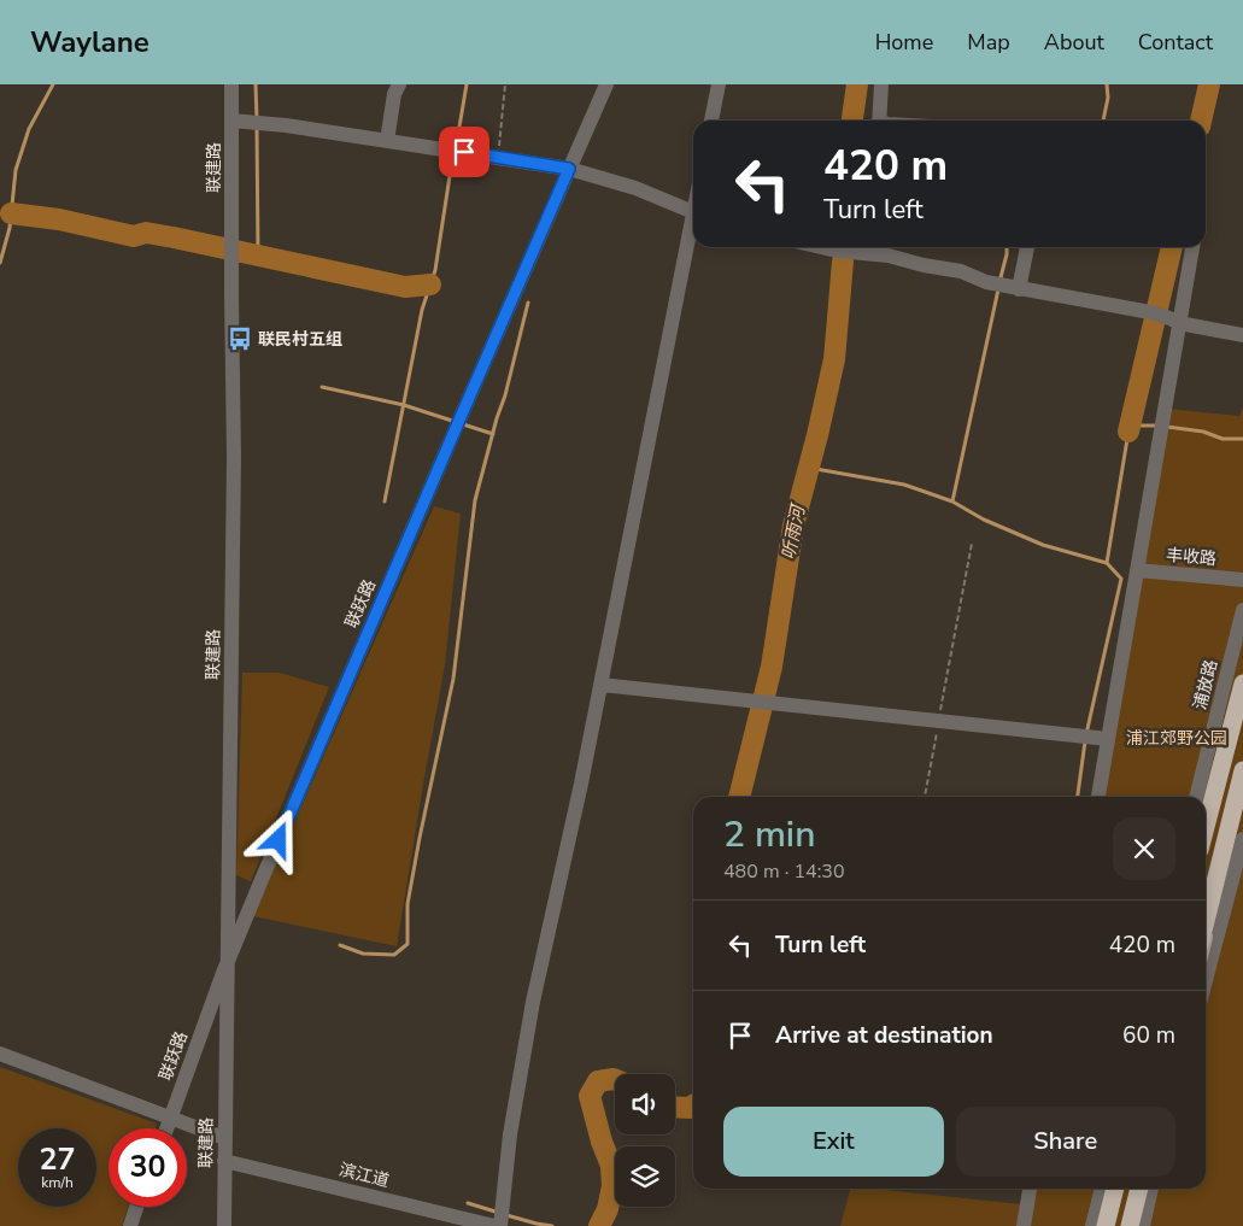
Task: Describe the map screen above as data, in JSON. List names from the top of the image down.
{
  "streets": {
    "main road": ["浦放路"],
    "street": [
      "联建路",
      "丰收路",
      "联跃路",
      "滨江道"
    ]
  },
  "crossings": [
    ["联建路", "联跃路"],
    ["联建路", "滨江道"]
  ],
  "water": ["听雨河"],
  "parks": ["浦江郊野公园"],
  "places": {
    "bus stop": ["联民村五组"]
  },
  "page": {
    "header": "Waylane",
    "nav": [
      "Home",
      "Map",
      "About",
      "Contact"
    ],
    "turn": ["420 m", "Turn left"],
    "heading": ["2 min", "480 m · 14:30"],
    "list": [
      {
        "name": "Turn left",
        "value": "420 m"
      },
      {
        "name": "Arrive at destination",
        "value": "60 m"
      }
    ],
    "buttons": ["Exit", "Share"],
    "speed": "27 km/h",
    "limit": "30"
  }
}
